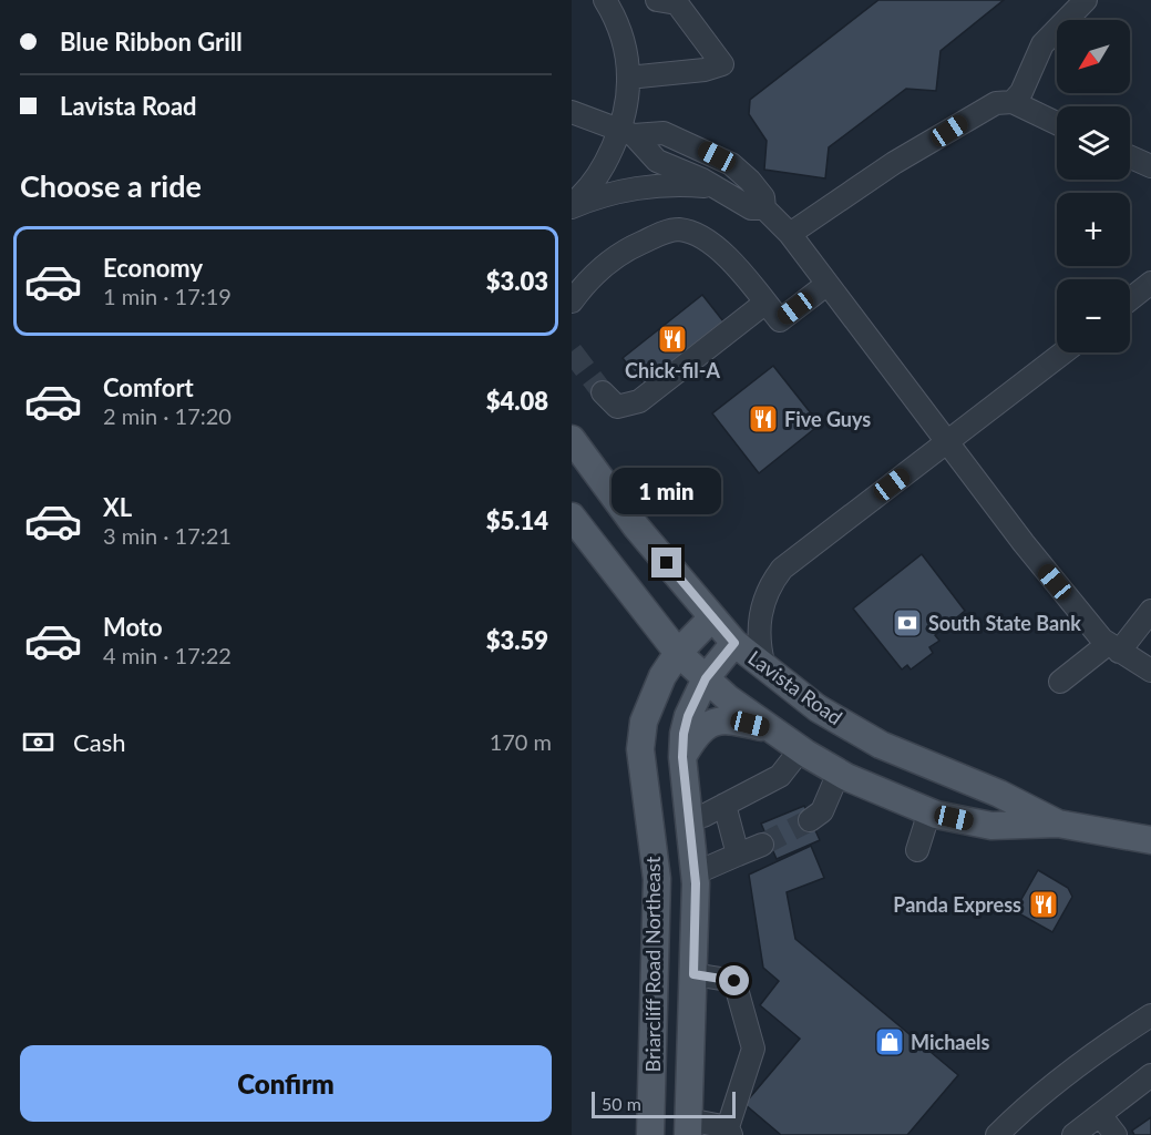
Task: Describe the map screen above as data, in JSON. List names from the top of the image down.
{
  "streets": {
    "main road": ["Lavista Road", "Briarcliff Road Northeast"]
  },
  "crossings": [
    ["Lavista Road", "Briarcliff Road Northeast"]
  ],
  "places": {
    "restaurant": ["Chick-fil-A", "Five Guys", "Panda Express"],
    "bank": ["South State Bank"],
    "shop": ["Michaels"]
  },
  "scale_bar": "50 m",
  "north": "bottom left",
  "page": {
    "banner": ["Blue Ribbon Grill", "Lavista Road"],
    "map_buttons": ["+", "−"],
    "heading": "Choose a ride",
    "list": [
      {
        "name": "Economy",
        "note": "1 min · 17:19",
        "value": "$3.03"
      },
      {
        "name": "Comfort",
        "note": "2 min · 17:20",
        "value": "$4.08"
      },
      {
        "name": "XL",
        "note": "3 min · 17:21",
        "value": "$5.14"
      },
      {
        "name": "Moto",
        "note": "4 min · 17:22",
        "value": "$3.59"
      }
    ],
    "bubble": "1 min",
    "pay": ["Cash", "170 m"],
    "buttons": "Confirm",
    "scale": "50 m"
  }
}
